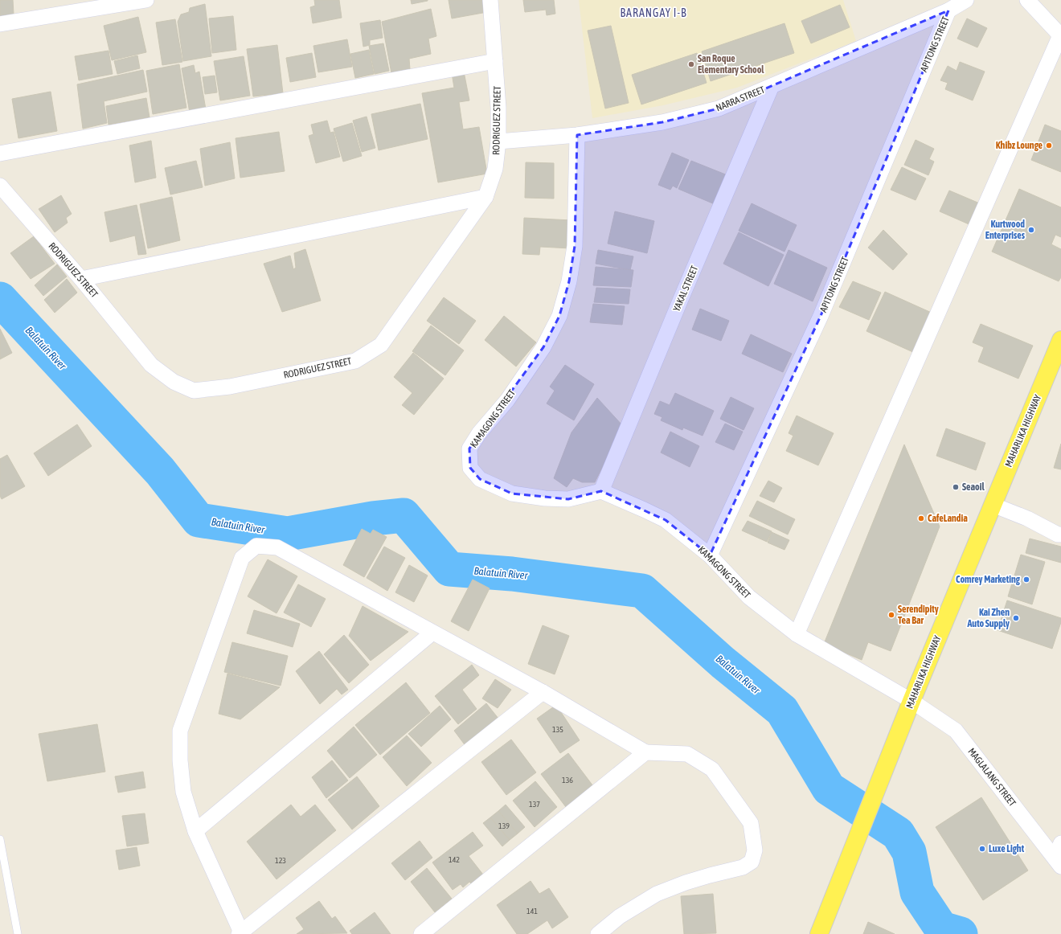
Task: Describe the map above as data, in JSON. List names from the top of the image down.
{
  "streets": {
    "main road": ["MAHARLIKA HIGHWAY"],
    "street": [
      "APITONG STREET",
      "NARRA STREET",
      "RODRIGUEZ STREET",
      "YAKAL STREET",
      "KAMAGONG STREET",
      "MAGLALANG STREET"
    ]
  },
  "crossings": [
    ["APITONG STREET", "NARRA STREET"],
    ["APITONG STREET", "KAMAGONG STREET"],
    ["NARRA STREET", "RODRIGUEZ STREET"],
    ["NARRA STREET", "YAKAL STREET"],
    ["NARRA STREET", "KAMAGONG STREET"],
    ["YAKAL STREET", "KAMAGONG STREET"],
    ["KAMAGONG STREET", "MAHARLIKA HIGHWAY"],
    ["KAMAGONG STREET", "MAGLALANG STREET"],
    ["MAHARLIKA HIGHWAY", "MAGLALANG STREET"]
  ],
  "districts": ["BARANGAY I-B"],
  "water": ["Balatuin River"],
  "places": [
    "San Roque Elementary School",
    "Khibz Lounge",
    "Kurtwood Enterprises",
    "Seaoil",
    "CafeLandia",
    "Comrey Marketing",
    "Serendipity Tea Bar",
    "Kai Zhen Auto Supply",
    "Luxe Light"
  ],
  "house_numbers": [
    "135",
    "136",
    "137",
    "139",
    "142",
    "123",
    "141"
  ]
}
